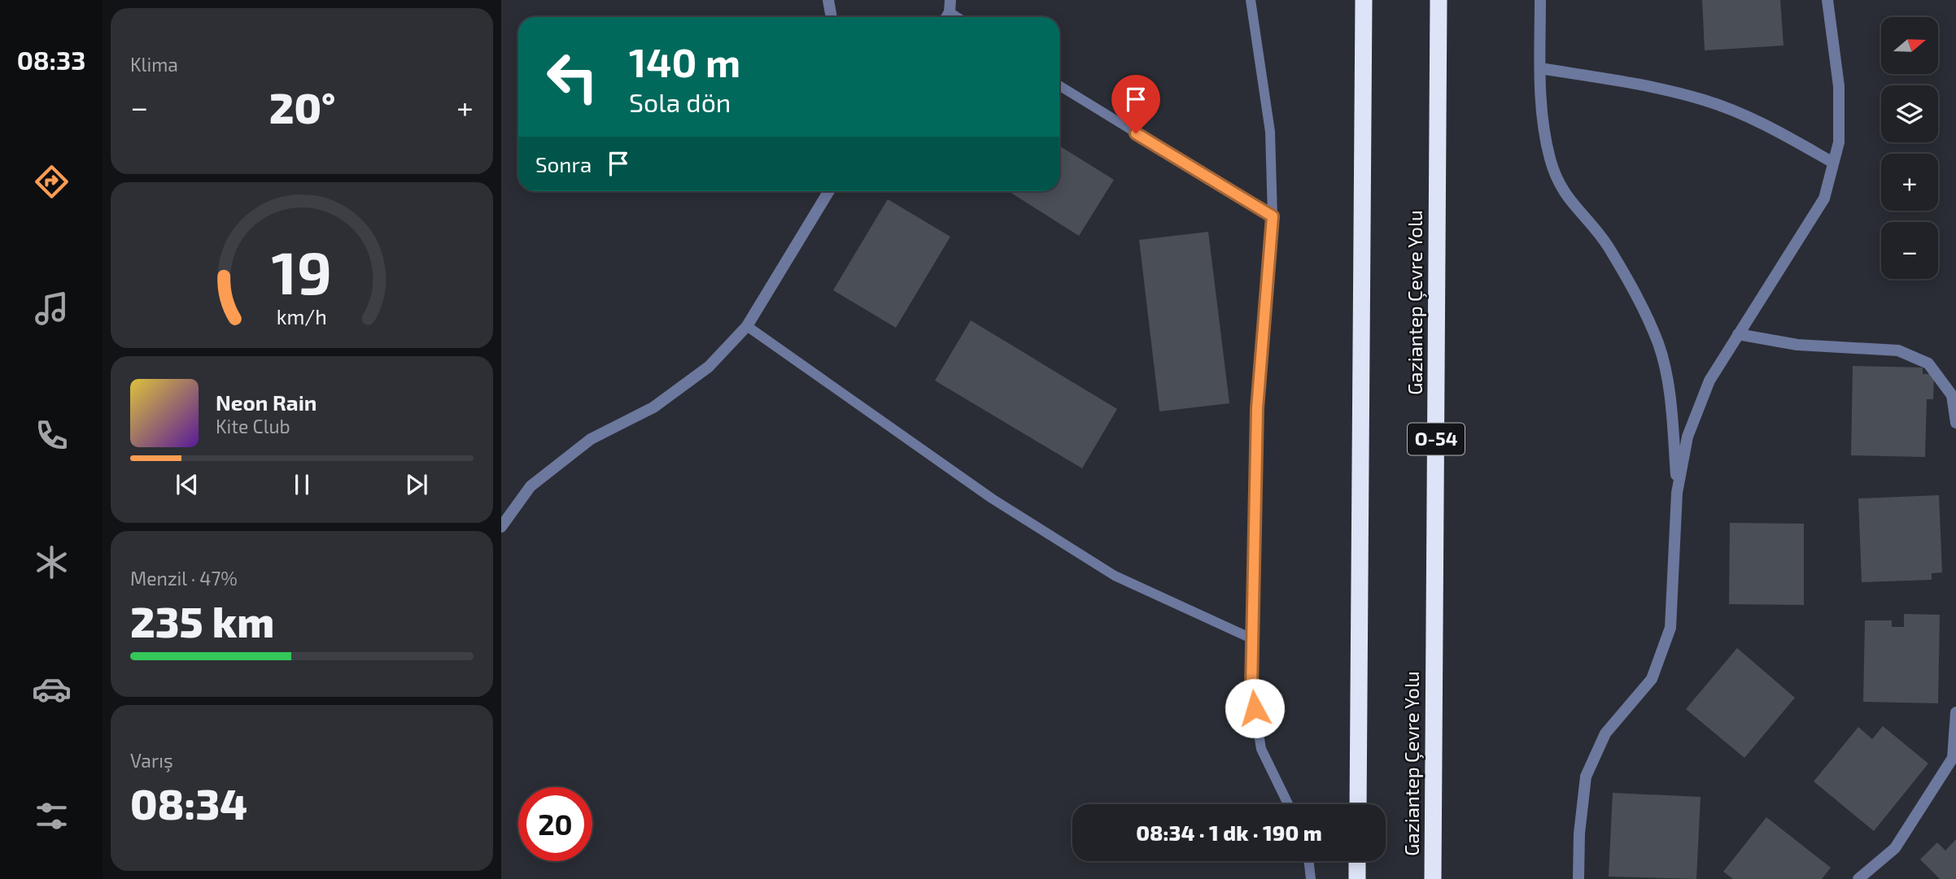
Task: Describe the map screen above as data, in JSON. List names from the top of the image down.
{
  "streets": {
    "highway": ["Gaziantep Çevre Yolu", "O-54"]
  },
  "north": "right",
  "page": {
    "tabs": "08:33",
    "tile": [
      "Klima",
      ["Menzil · 47%", "235 km"],
      ["Varış", "08:34"]
    ],
    "map_buttons": ["+", "−"],
    "turn": ["140 m", "Sola dön"],
    "heat": ["−", "20°", "+"],
    "then": "Sonra",
    "song": ["Neon Rain", "Kite Club"],
    "limit": "20",
    "trip": "08:34 · 1 dk · 190 m",
    "gauge": ["19", "km/h"]
  }
}
